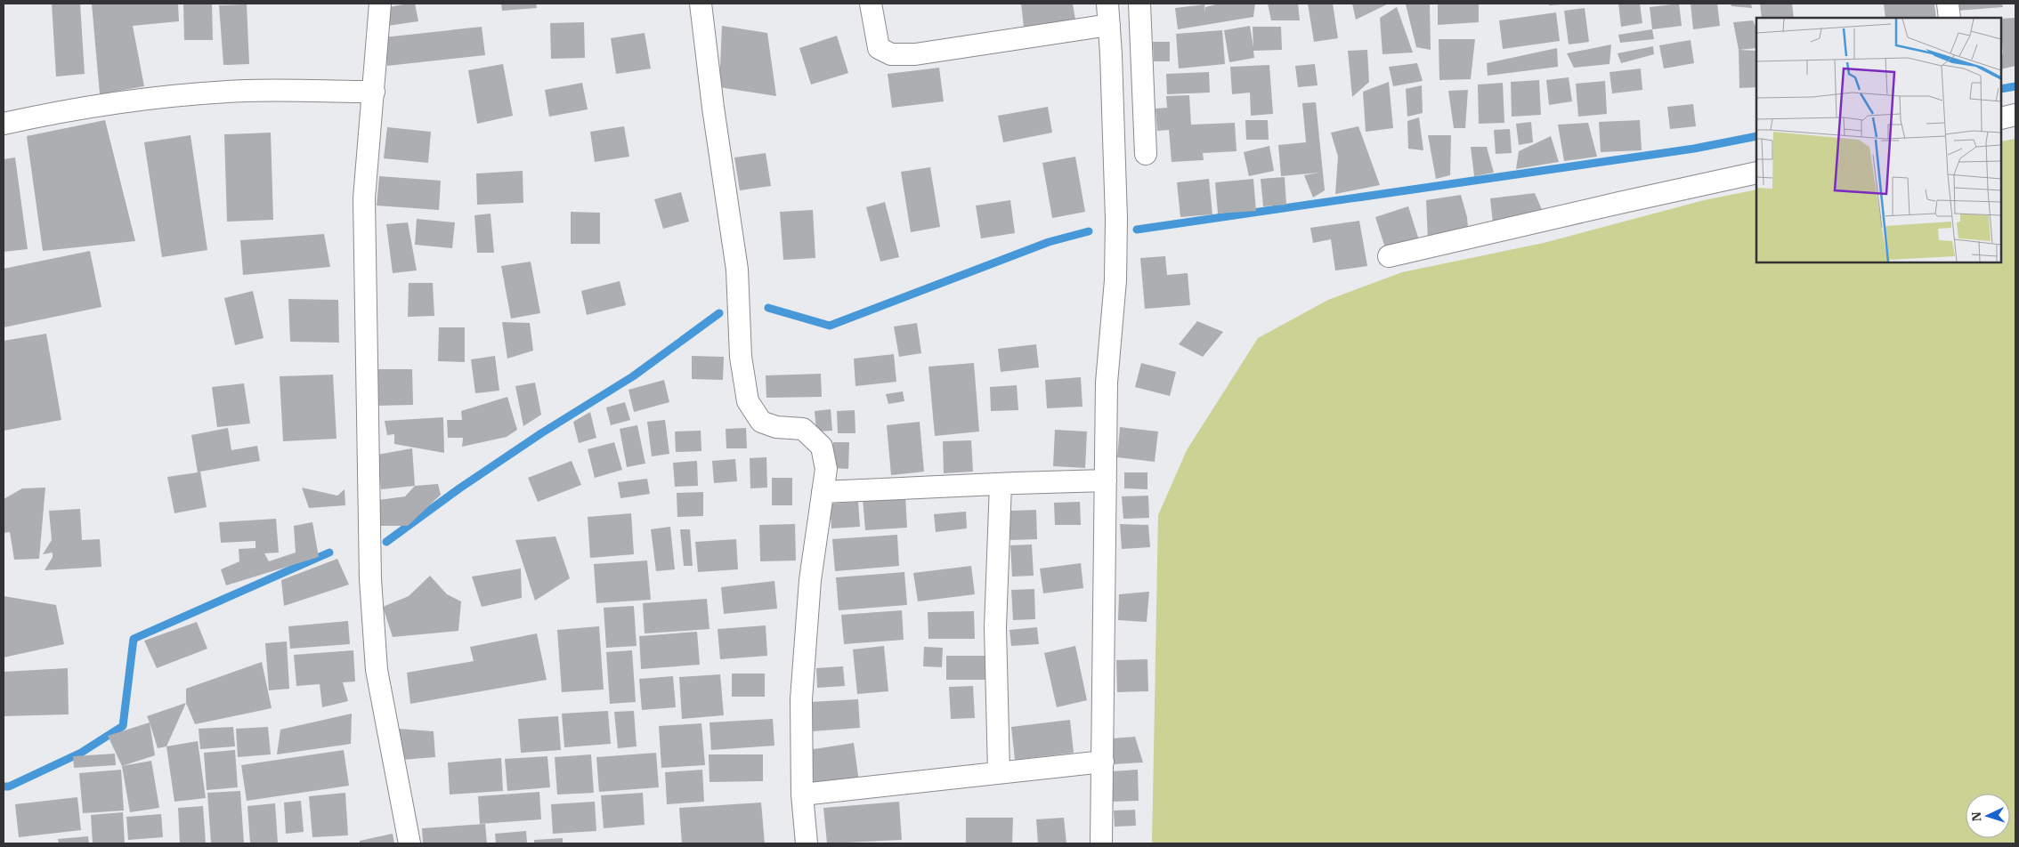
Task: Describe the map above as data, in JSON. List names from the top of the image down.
{
  "north": "left"
}
